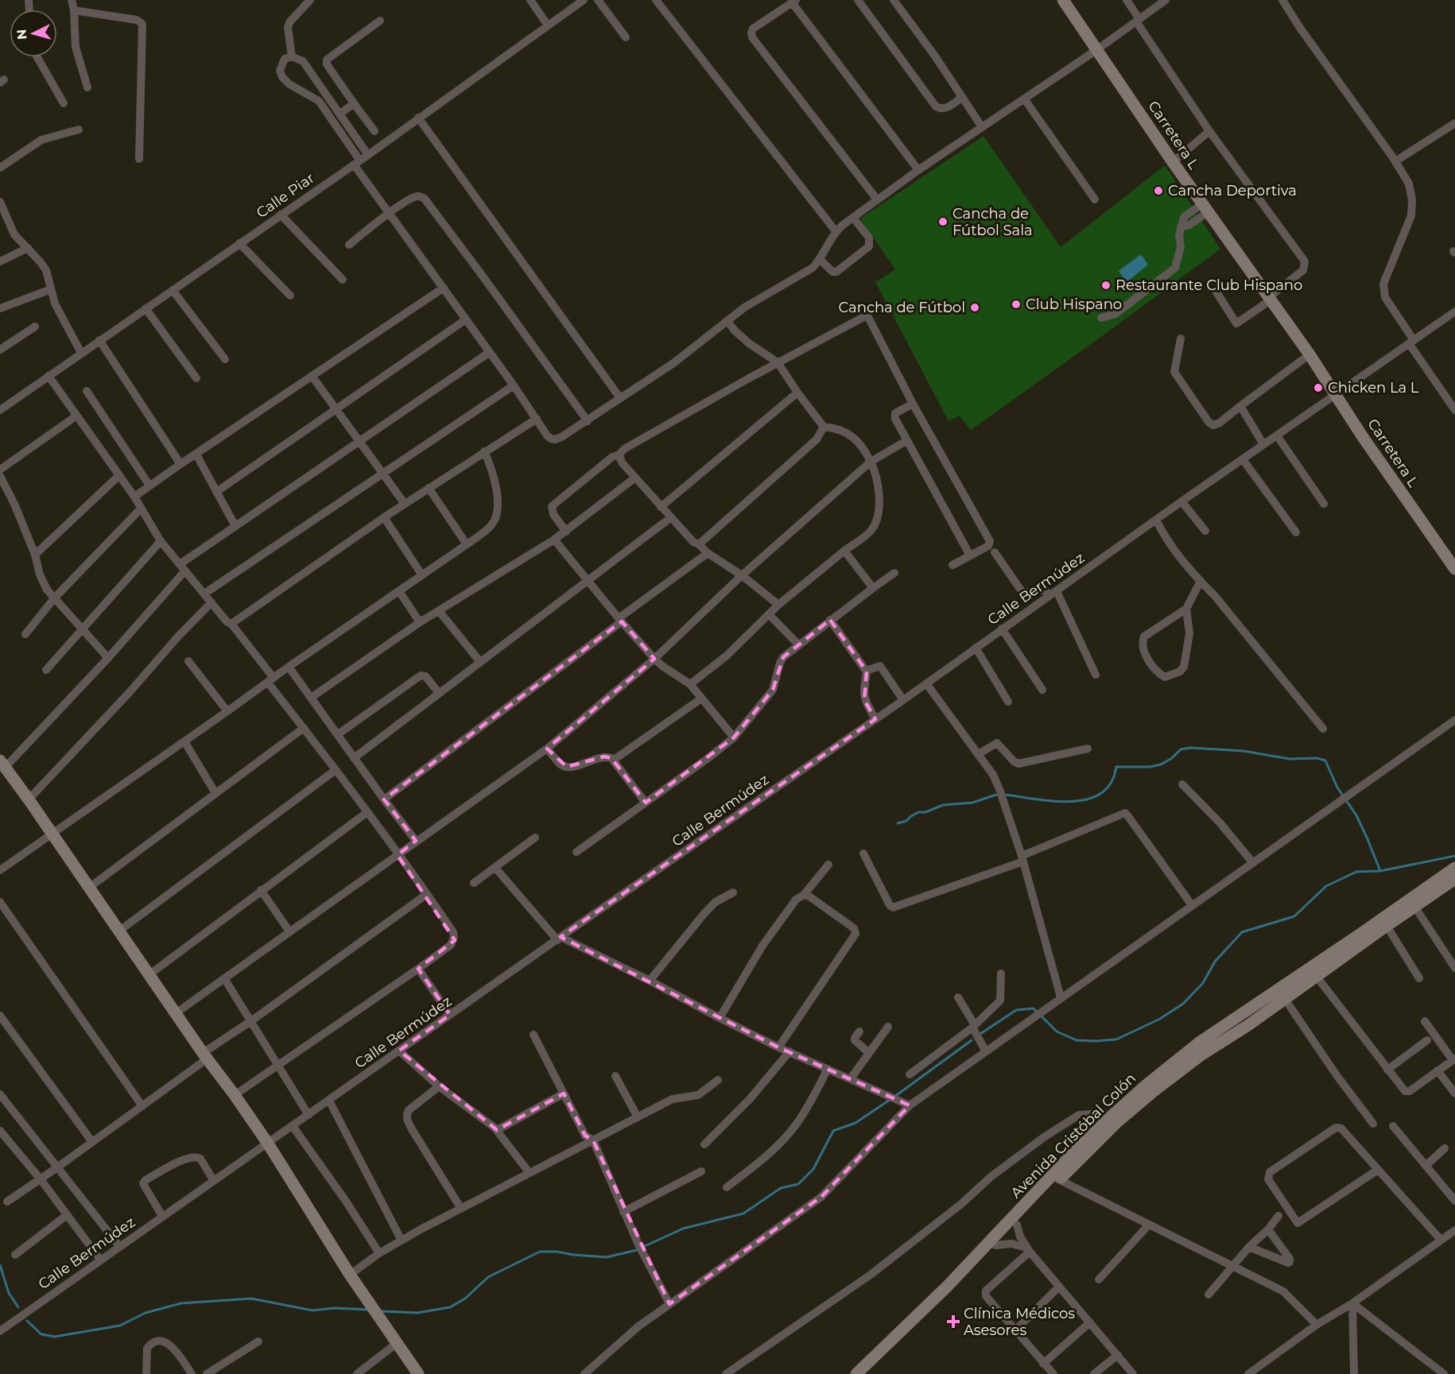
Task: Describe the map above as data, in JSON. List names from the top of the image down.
{
  "streets": {
    "street": [
      "Carretera L",
      "Calle Piar",
      "Calle Bermúdez",
      "Avenida Cristóbal Colón"
    ]
  },
  "crossings": [
    ["Carretera L", "Calle Bermúdez"]
  ],
  "places": {
    "other": [
      "Cancha Deportiva",
      "Cancha de Fútbol Sala",
      "Restaurante Club Hispano",
      "Club Hispano",
      "Cancha de Fútbol",
      "Chicken La L"
    ],
    "health": ["Clínica Médicos Asesores"]
  },
  "north": "left"
}
